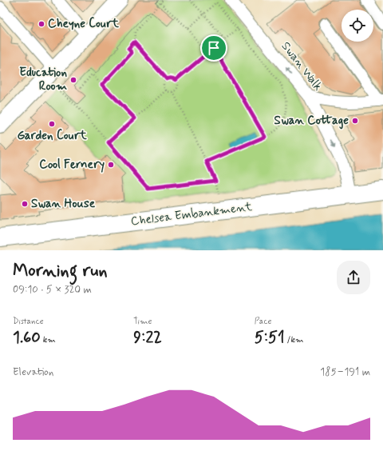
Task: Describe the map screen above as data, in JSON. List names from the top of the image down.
{
  "streets": {
    "highway": ["Chelsea Embankment"],
    "street": ["Swan Walk"]
  },
  "crossings": [
    ["Swan Walk", "Chelsea Embankment"]
  ],
  "places": [
    "Cheyne Court",
    "Education Room",
    "Swan Cottage",
    "Garden Court",
    "Cool Fernery",
    "Swan House"
  ],
  "page": {
    "heading": ["Morning run", "09:10 · 5 × 320 m"],
    "stats": [
      ["Distance", "1.60 km"],
      ["Time", "9:22"],
      ["Pace", "5:51 /km"]
    ],
    "chart": ["Elevation", "185–191 m"]
  }
}
